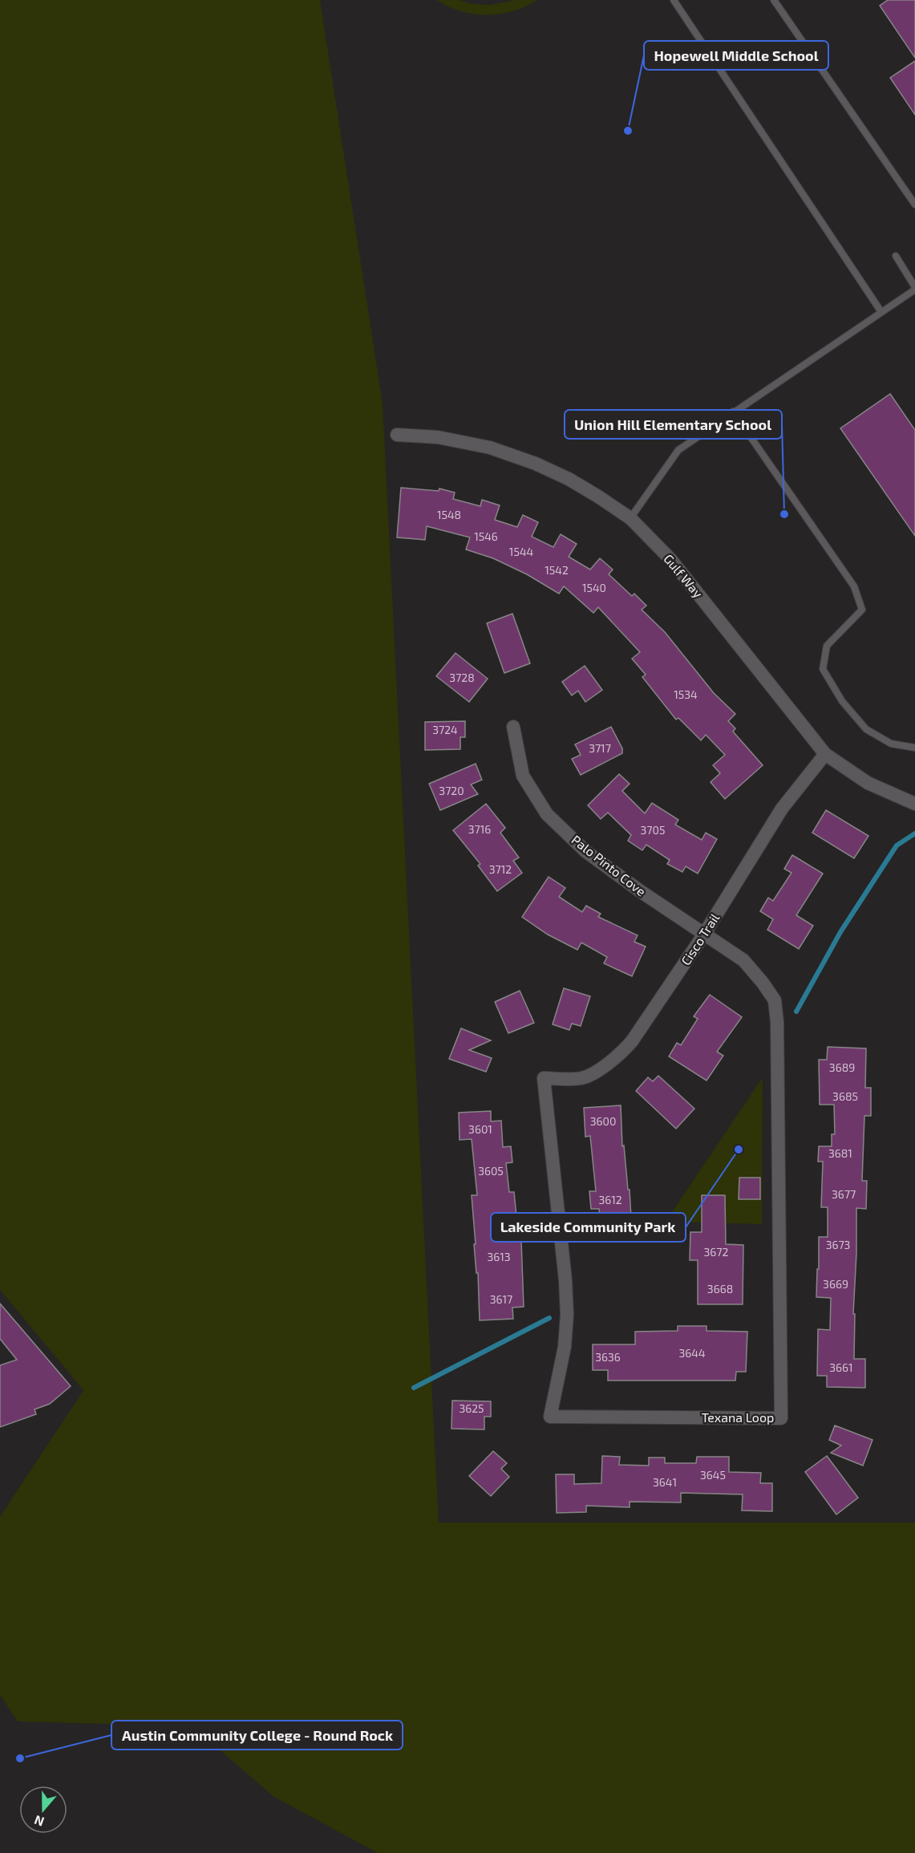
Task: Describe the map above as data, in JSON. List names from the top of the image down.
{
  "streets": {
    "street": [
      "Gulf Way",
      "Palo Pinto Cove",
      "Cisco Trail",
      "Texana Loop"
    ]
  },
  "crossings": [
    ["Gulf Way", "Cisco Trail"],
    ["Palo Pinto Cove", "Cisco Trail"],
    ["Palo Pinto Cove", "Texana Loop"],
    ["Cisco Trail", "Texana Loop"]
  ],
  "places": [
    "Hopewell Middle School",
    "Union Hill Elementary School",
    "Lakeside Community Park",
    "Austin Community College - Round Rock"
  ],
  "house_numbers": [
    "1548",
    "1546",
    "1544",
    "1542",
    "1540",
    "3728",
    "1534",
    "3724",
    "3717",
    "3720",
    "3716",
    "3705",
    "3712",
    "3689",
    "3685",
    "3600",
    "3601",
    "3681",
    "3605",
    "3677",
    "3612",
    "3673",
    "3672",
    "3613",
    "3669",
    "3668",
    "3617",
    "3644",
    "3636",
    "3661",
    "3625",
    "3645",
    "3641"
  ],
  "north": "bottom"
}
